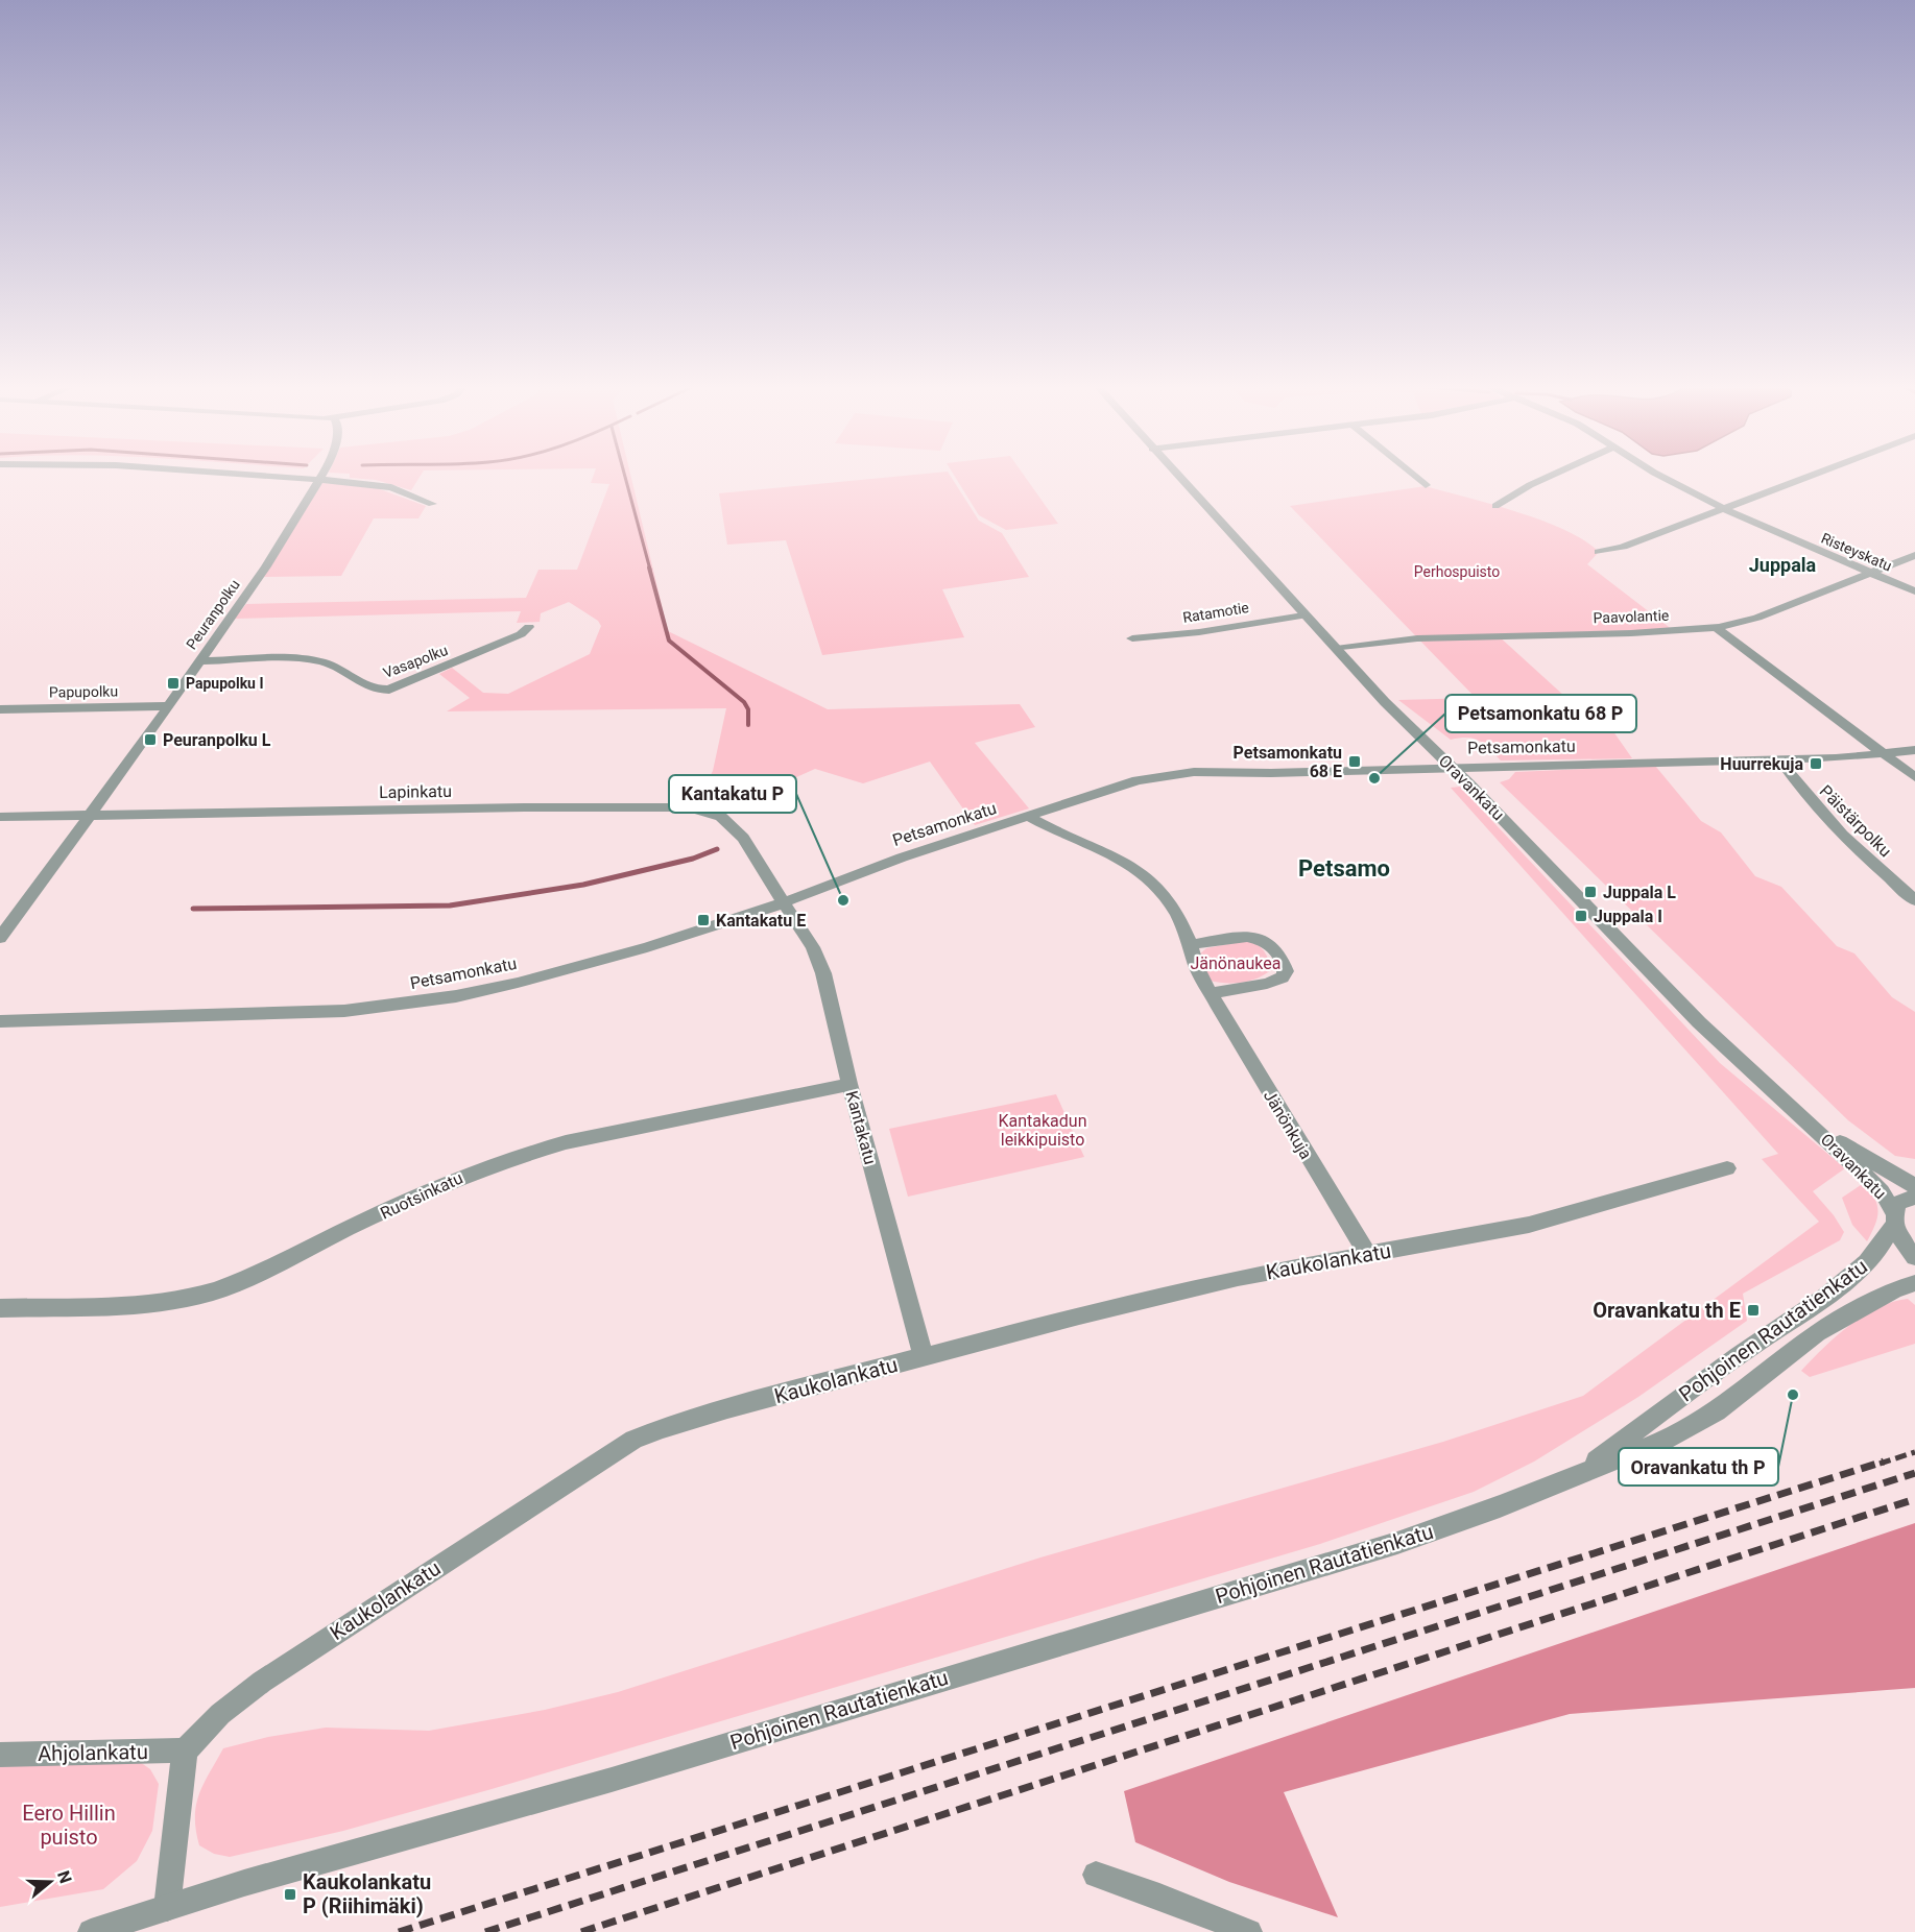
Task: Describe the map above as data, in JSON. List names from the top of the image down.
{
  "streets": {
    "street": [
      "Risteyskatu",
      "Ratamotie",
      "Peuranpolku",
      "Paavolantie",
      "Vasapolku",
      "Papupolku",
      "Petsamonkatu",
      "Oravankatu",
      "Lapinkatu",
      "Päistärpolku",
      "Jänönkuja",
      "Kantakatu",
      "Ruotsinkatu",
      "Kaukolankatu",
      "Pohjoinen Rautatienkatu",
      "Ahjolankatu"
    ]
  },
  "crossings": [
    ["Risteyskatu", "Paavolantie"],
    ["Ratamotie", "Oravankatu"],
    ["Peuranpolku", "Vasapolku"],
    ["Peuranpolku", "Papupolku"],
    ["Peuranpolku", "Lapinkatu"],
    ["Paavolantie", "Oravankatu"],
    ["Petsamonkatu", "Oravankatu"],
    ["Petsamonkatu", "Lapinkatu"],
    ["Petsamonkatu", "Päistärpolku"],
    ["Petsamonkatu", "Jänönkuja"],
    ["Petsamonkatu", "Kantakatu"],
    ["Oravankatu", "Pohjoinen Rautatienkatu"],
    ["Lapinkatu", "Kantakatu"],
    ["Jänönkuja", "Kaukolankatu"],
    ["Kantakatu", "Ruotsinkatu"],
    ["Kantakatu", "Kaukolankatu"],
    ["Kaukolankatu", "Ahjolankatu"]
  ],
  "districts": ["Juppala", "Petsamo"],
  "parks": [
    "Perhospuisto",
    "Jänönaukea",
    "Kantakadun leikkipuisto",
    "Eero Hillin puisto"
  ],
  "places": {
    "transit": [
      "Papupolku I",
      "Peuranpolku L",
      "Petsamonkatu 68 E",
      "Huurrekuja",
      "Juppala L",
      "Juppala I",
      "Kantakatu E",
      "Oravankatu th E",
      "Kaukolankatu P (Riihimäki)"
    ],
    "other": ["Petsamonkatu 68 P", "Kantakatu P", "Oravankatu th P"]
  },
  "north": "right"
}
